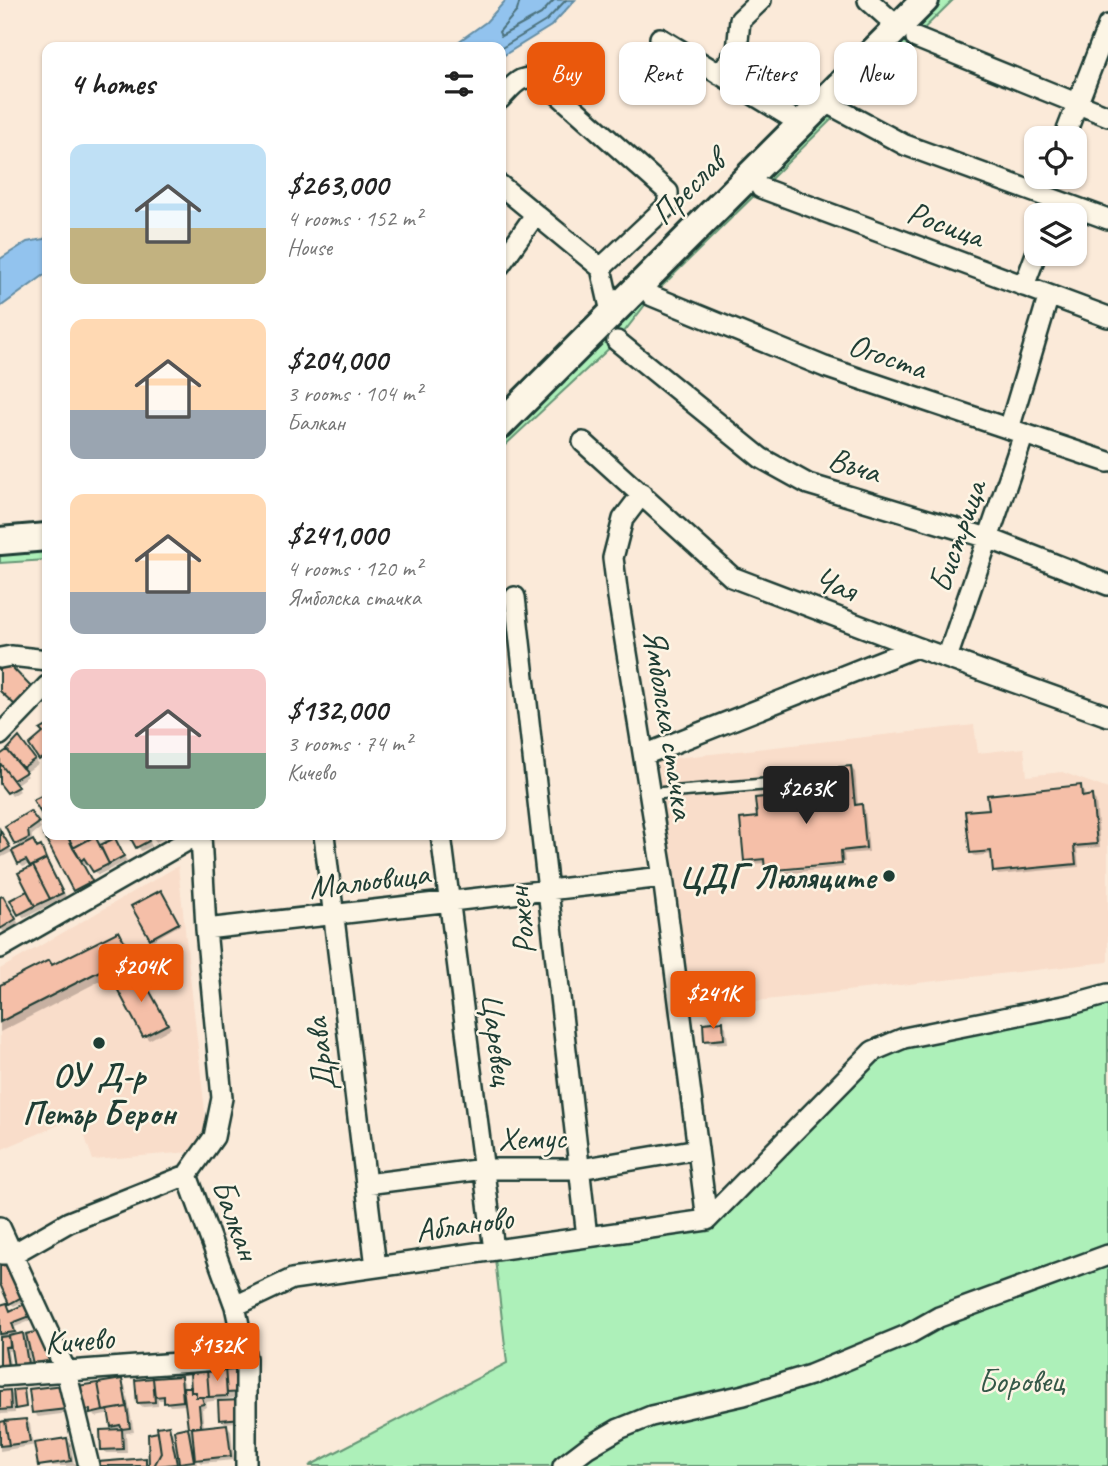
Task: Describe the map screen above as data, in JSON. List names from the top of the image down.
{
  "streets": {
    "main road": ["Преслав"],
    "street": [
      "Росица",
      "Огоста",
      "Въча",
      "Бистрица",
      "Чая",
      "Ямболска стачка",
      "Мальовица",
      "Рожен",
      "Царевец",
      "Драва",
      "Хемус",
      "Балкан",
      "Абланово",
      "Кичево"
    ]
  },
  "crossings": [
    ["Росица", "Бистрица"],
    ["Огоста", "Бистрица"],
    ["Въча", "Бистрица"],
    ["Бистрица", "Чая"],
    ["Чая", "Ямболска стачка"],
    ["Ямболска стачка", "Мальовица"],
    ["Ямболска стачка", "Хемус"],
    ["Ямболска стачка", "Абланово"],
    ["Мальовица", "Рожен"],
    ["Мальовица", "Царевец"],
    ["Мальовица", "Драва"],
    ["Мальовица", "Балкан"],
    ["Рожен", "Хемус"],
    ["Рожен", "Абланово"],
    ["Царевец", "Хемус"],
    ["Царевец", "Абланово"],
    ["Драва", "Хемус"],
    ["Драва", "Абланово"],
    ["Балкан", "Абланово"],
    ["Балкан", "Кичево"]
  ],
  "parks": ["Боровец"],
  "places": ["ЦДГ Люляците", "ОУ Д-р Петър Берон"],
  "page": {
    "chip": [
      "Buy",
      "Rent",
      "Filters",
      "New"
    ],
    "heading": "4 homes",
    "list": [
      {
        "name": "$263,000",
        "note": "4 rooms · 152 m² · House"
      },
      {
        "name": "$204,000",
        "note": "3 rooms · 104 m² · Балкан"
      },
      {
        "name": "$241,000",
        "note": "4 rooms · 120 m² · Ямболска стачка"
      },
      {
        "name": "$132,000",
        "note": "3 rooms · 74 m² · Кичево"
      }
    ],
    "price": [
      "$263K",
      "$204K",
      "$241K",
      "$132K"
    ]
  }
}
